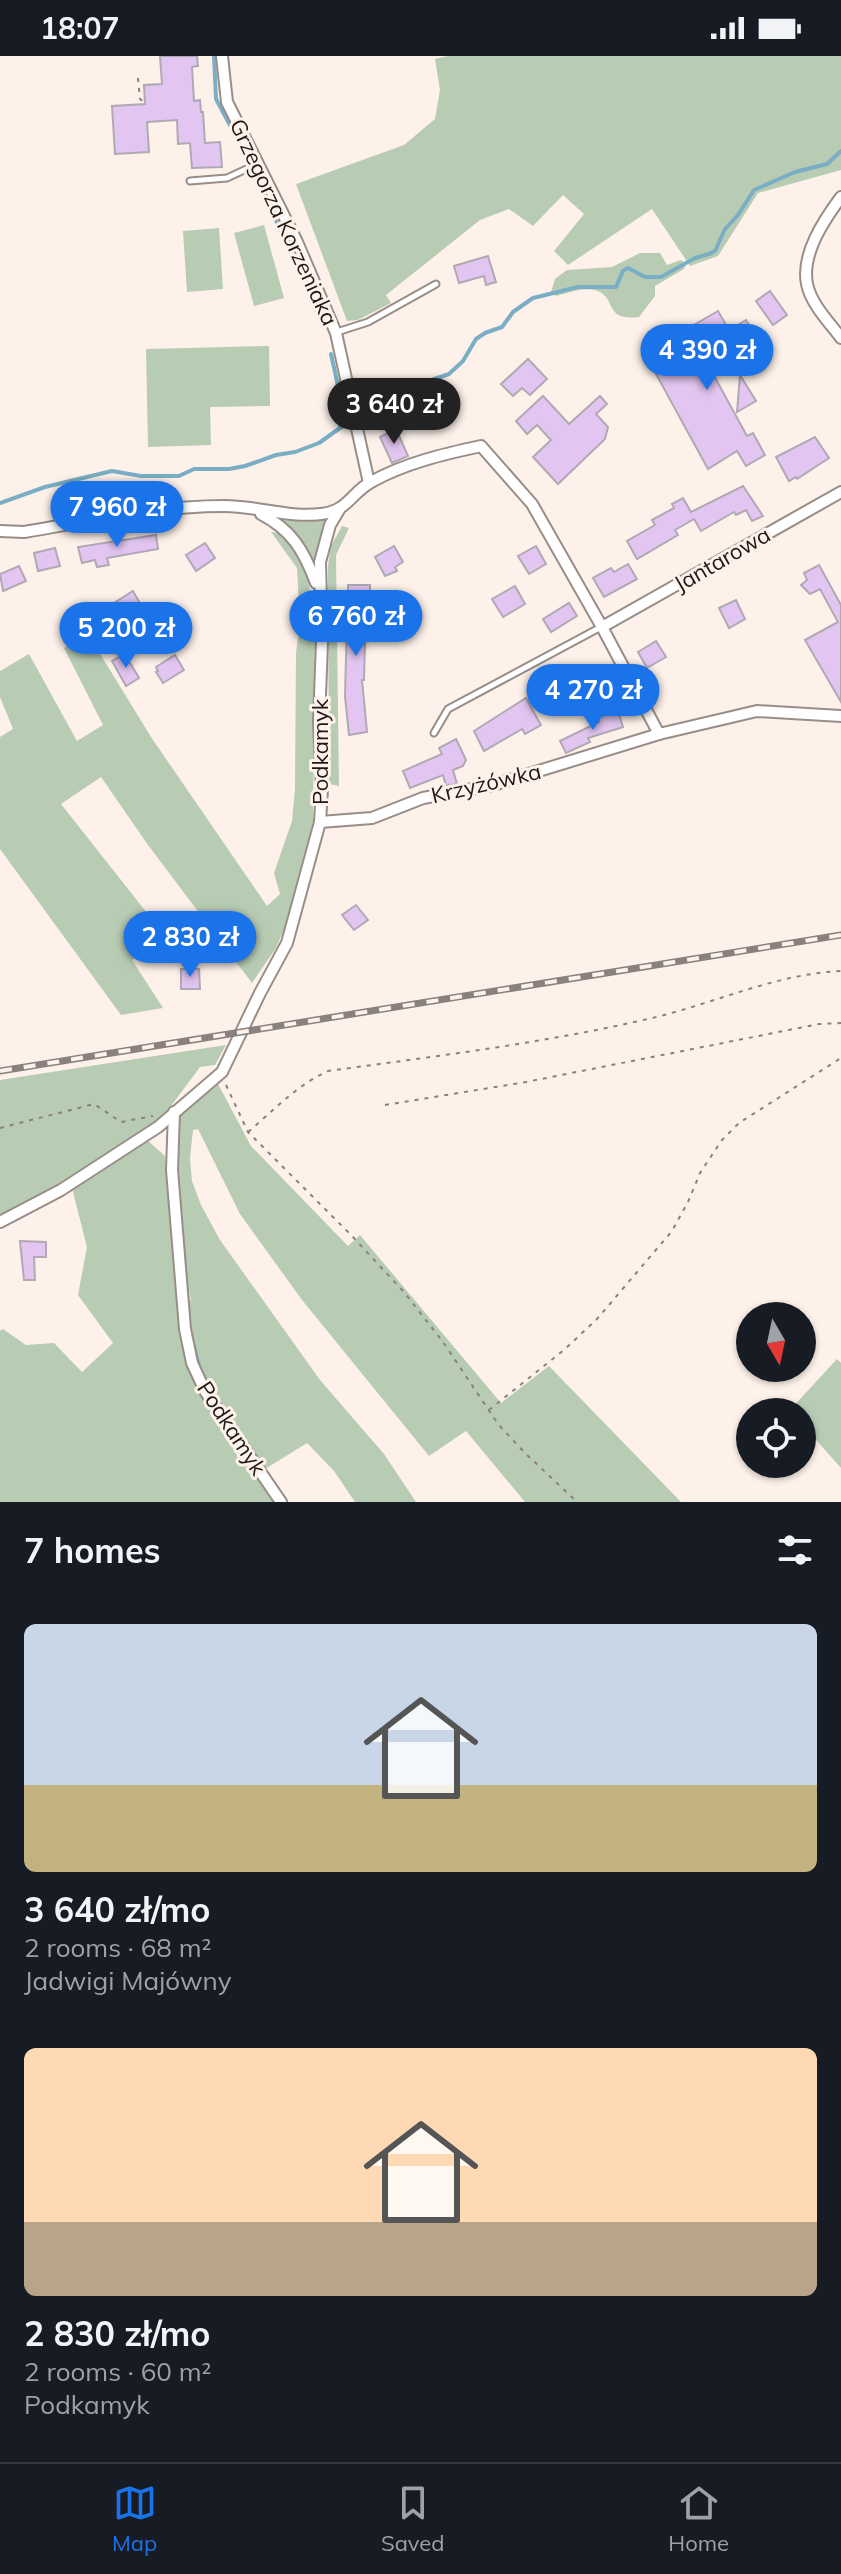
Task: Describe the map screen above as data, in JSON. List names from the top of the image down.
{
  "streets": {
    "street": [
      "Grzegorza Korzeniaka",
      "Jantarowa",
      "Podkamyk",
      "Krzyżówka"
    ]
  },
  "crossings": [
    ["Podkamyk", "Krzyżówka"]
  ],
  "north": "bottom",
  "page": {
    "status": "18:07",
    "price": [
      "4 390 zł",
      "3 640 zł",
      "7 960 zł",
      "6 760 zł",
      "5 200 zł",
      "4 270 zł",
      "2 830 zł"
    ],
    "heading": "7 homes",
    "list": [
      {
        "name": "3 640 zł/mo",
        "note": "2 rooms · 68 m² · Jadwigi Majówny"
      },
      {
        "name": "2 830 zł/mo",
        "note": "2 rooms · 60 m² · Podkamyk"
      }
    ],
    "tabs": ["Map", "Saved", "Home"]
  }
}
